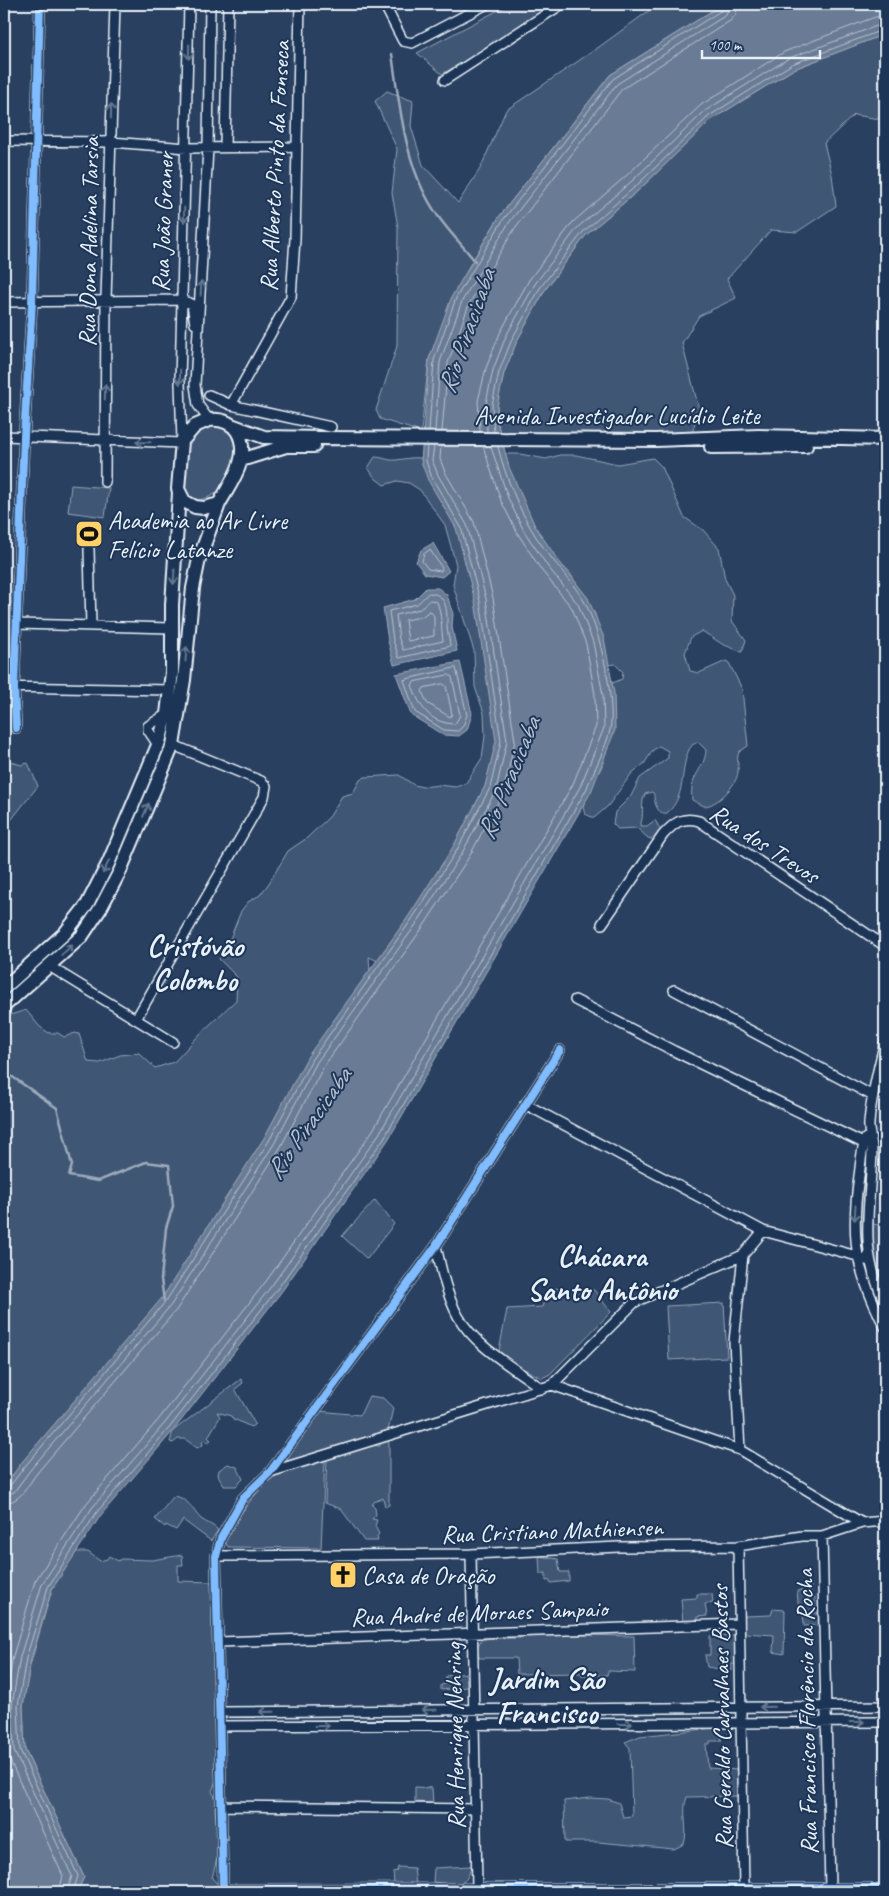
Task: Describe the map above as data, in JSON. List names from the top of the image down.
{
  "streets": {
    "main road": ["Avenida Investigador Lucídio Leite"],
    "street": [
      "Rua Alberto Pinto da Fonseca",
      "Rua João Graner",
      "Rua Dona Adelina Tarsia",
      "Rua dos Trevos",
      "Rua Cristiano Mathiensen",
      "Rua André de Moraes Sampaio",
      "Rua Francisco Florêncio da Rocha",
      "Rua Geraldo Carvalhaes Bastos",
      "Rua Henrique Nehring"
    ]
  },
  "crossings": [
    ["Rua João Graner", "Avenida Investigador Lucídio Leite"],
    ["Rua Cristiano Mathiensen", "Rua Francisco Florêncio da Rocha"],
    ["Rua Cristiano Mathiensen", "Rua Geraldo Carvalhaes Bastos"],
    ["Rua Cristiano Mathiensen", "Rua Henrique Nehring"],
    ["Rua André de Moraes Sampaio", "Rua Geraldo Carvalhaes Bastos"],
    ["Rua André de Moraes Sampaio", "Rua Henrique Nehring"]
  ],
  "districts": ["Cristóvão Colombo", "Chácara Santo Antônio", "Jardim São Francisco"],
  "water": ["Rio Piracicaba"],
  "places": {
    "sports": ["Academia ao Ar Livre Felício Latanze"],
    "church": ["Casa de Oração"]
  },
  "scale_bar": "100 m"
}
